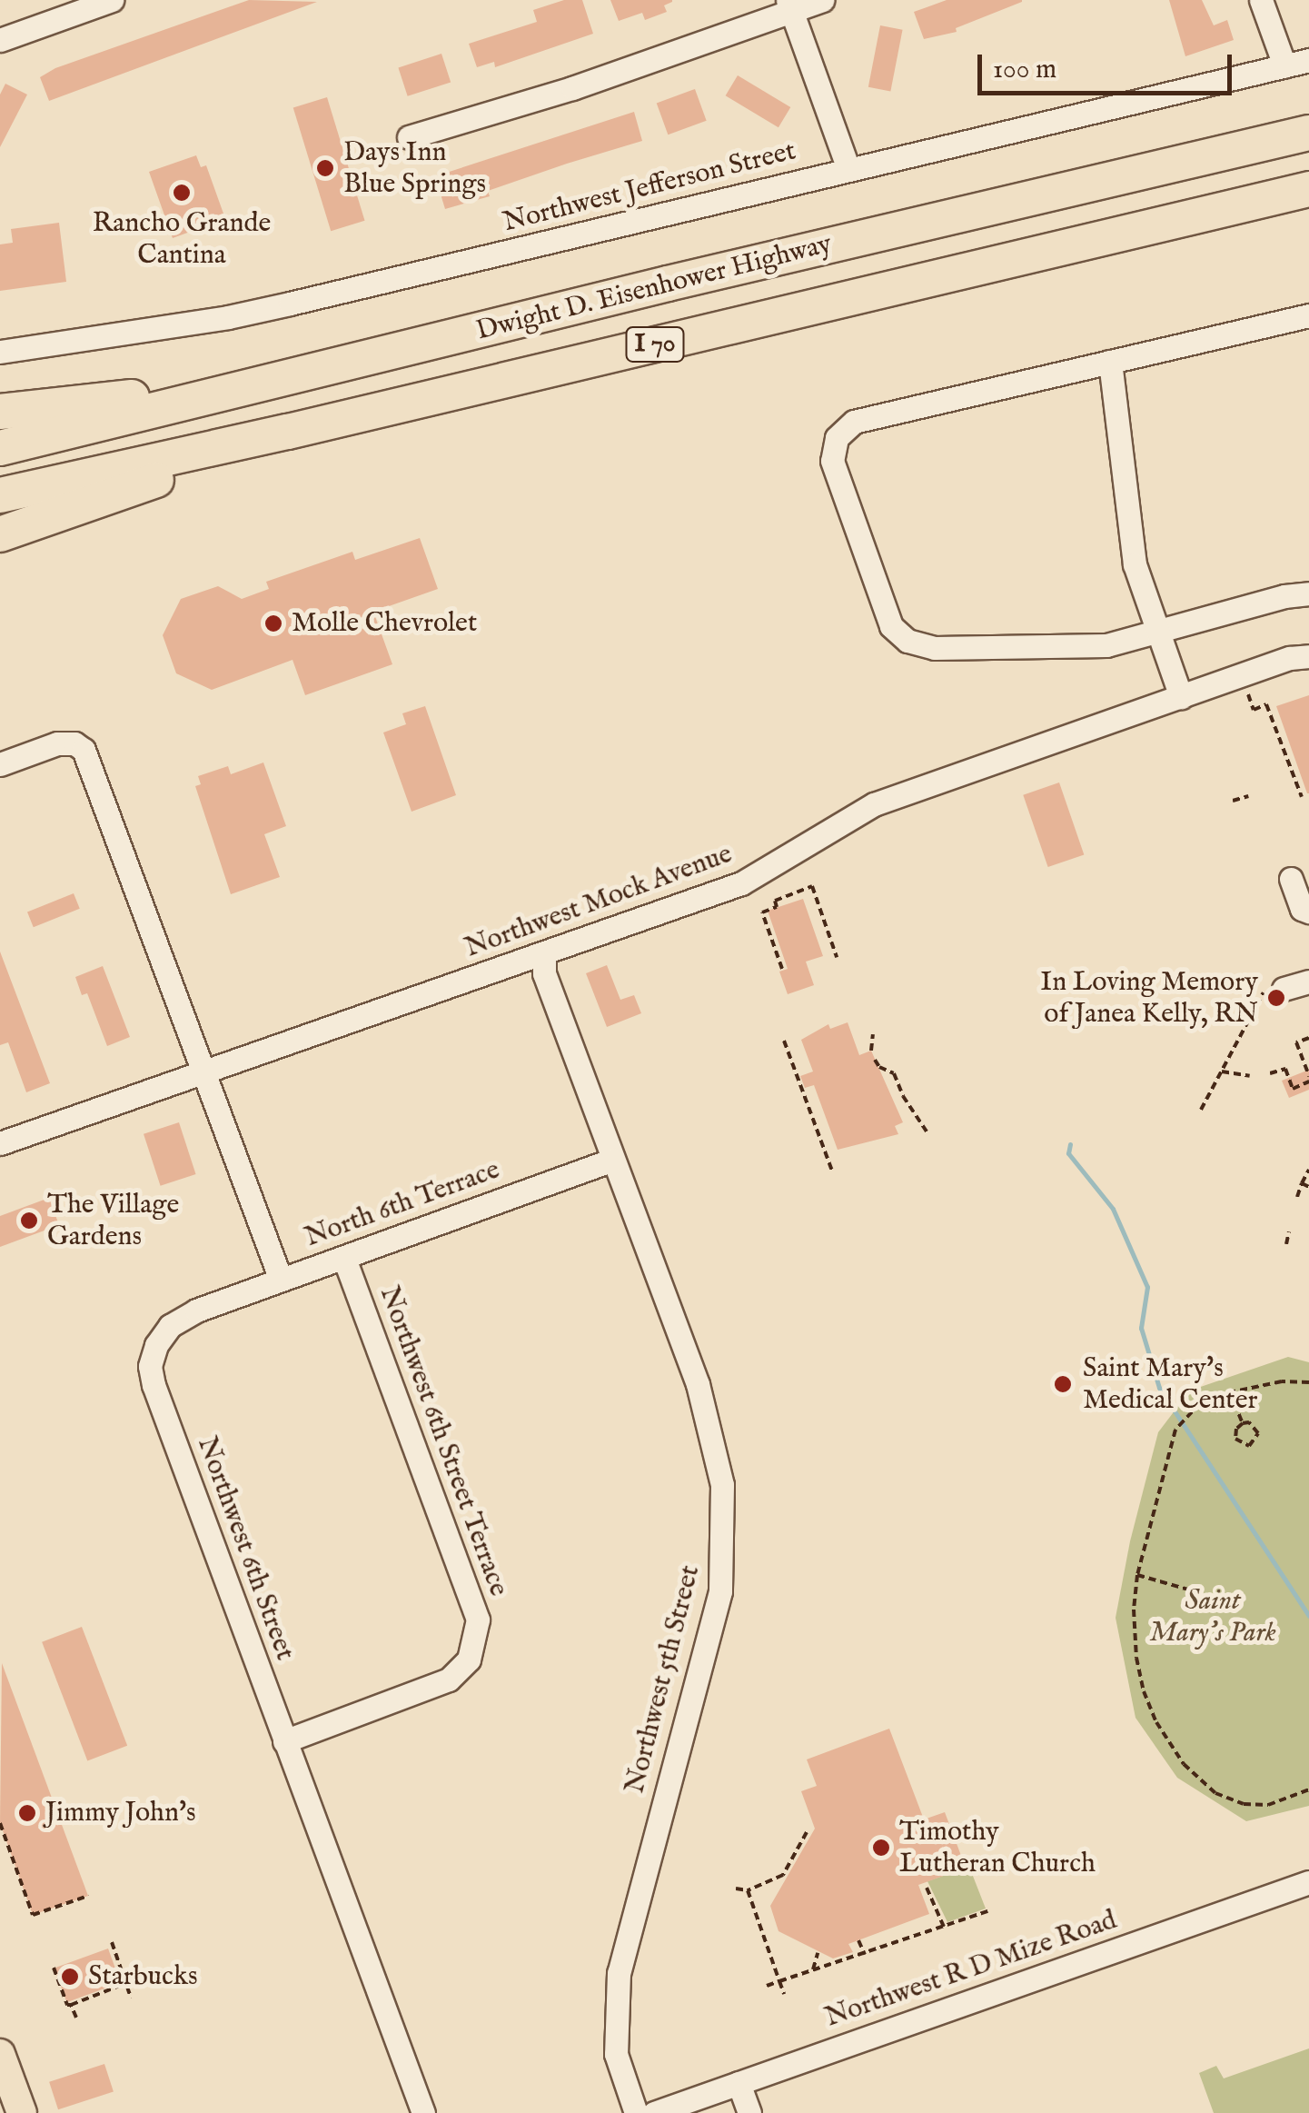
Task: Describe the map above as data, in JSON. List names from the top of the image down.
{
  "streets": {
    "highway": ["Dwight D. Eisenhower Highway", "I 70"],
    "street": [
      "Northwest Jefferson Street",
      "Northwest Mock Avenue",
      "North 6th Terrace",
      "Northwest 6th Street Terrace",
      "Northwest 6th Street",
      "Northwest 5th Street",
      "Northwest R D Mize Road"
    ]
  },
  "crossings": [
    ["Northwest Mock Avenue", "Northwest 5th Street"],
    ["North 6th Terrace", "Northwest 6th Street Terrace"],
    ["North 6th Terrace", "Northwest 6th Street"],
    ["North 6th Terrace", "Northwest 5th Street"],
    ["Northwest 6th Street Terrace", "Northwest 6th Street"]
  ],
  "parks": ["Saint Mary's Park"],
  "places": [
    "Days Inn Blue Springs",
    "Rancho Grande Cantina",
    "Molle Chevrolet",
    "In Loving Memory of Janea Kelly, RN",
    "The Village Gardens",
    "Saint Mary's Medical Center",
    "Jimmy John's",
    "Timothy Lutheran Church",
    "Starbucks"
  ],
  "scale_bar": "100 m"
}
